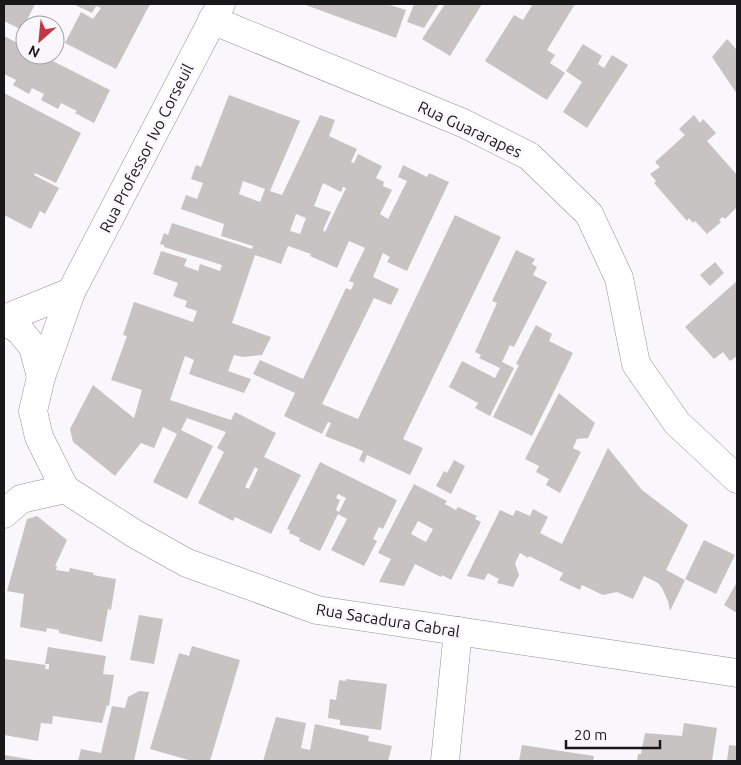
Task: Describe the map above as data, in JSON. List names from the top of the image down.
{
  "streets": {
    "street": ["Rua Guararapes", "Rua Professor Ivo Corseuil", "Rua Sacadura Cabral"]
  },
  "crossings": [
    ["Rua Guararapes", "Rua Professor Ivo Corseuil"]
  ],
  "scale_bar": "20 m",
  "north": "bottom left"
}
